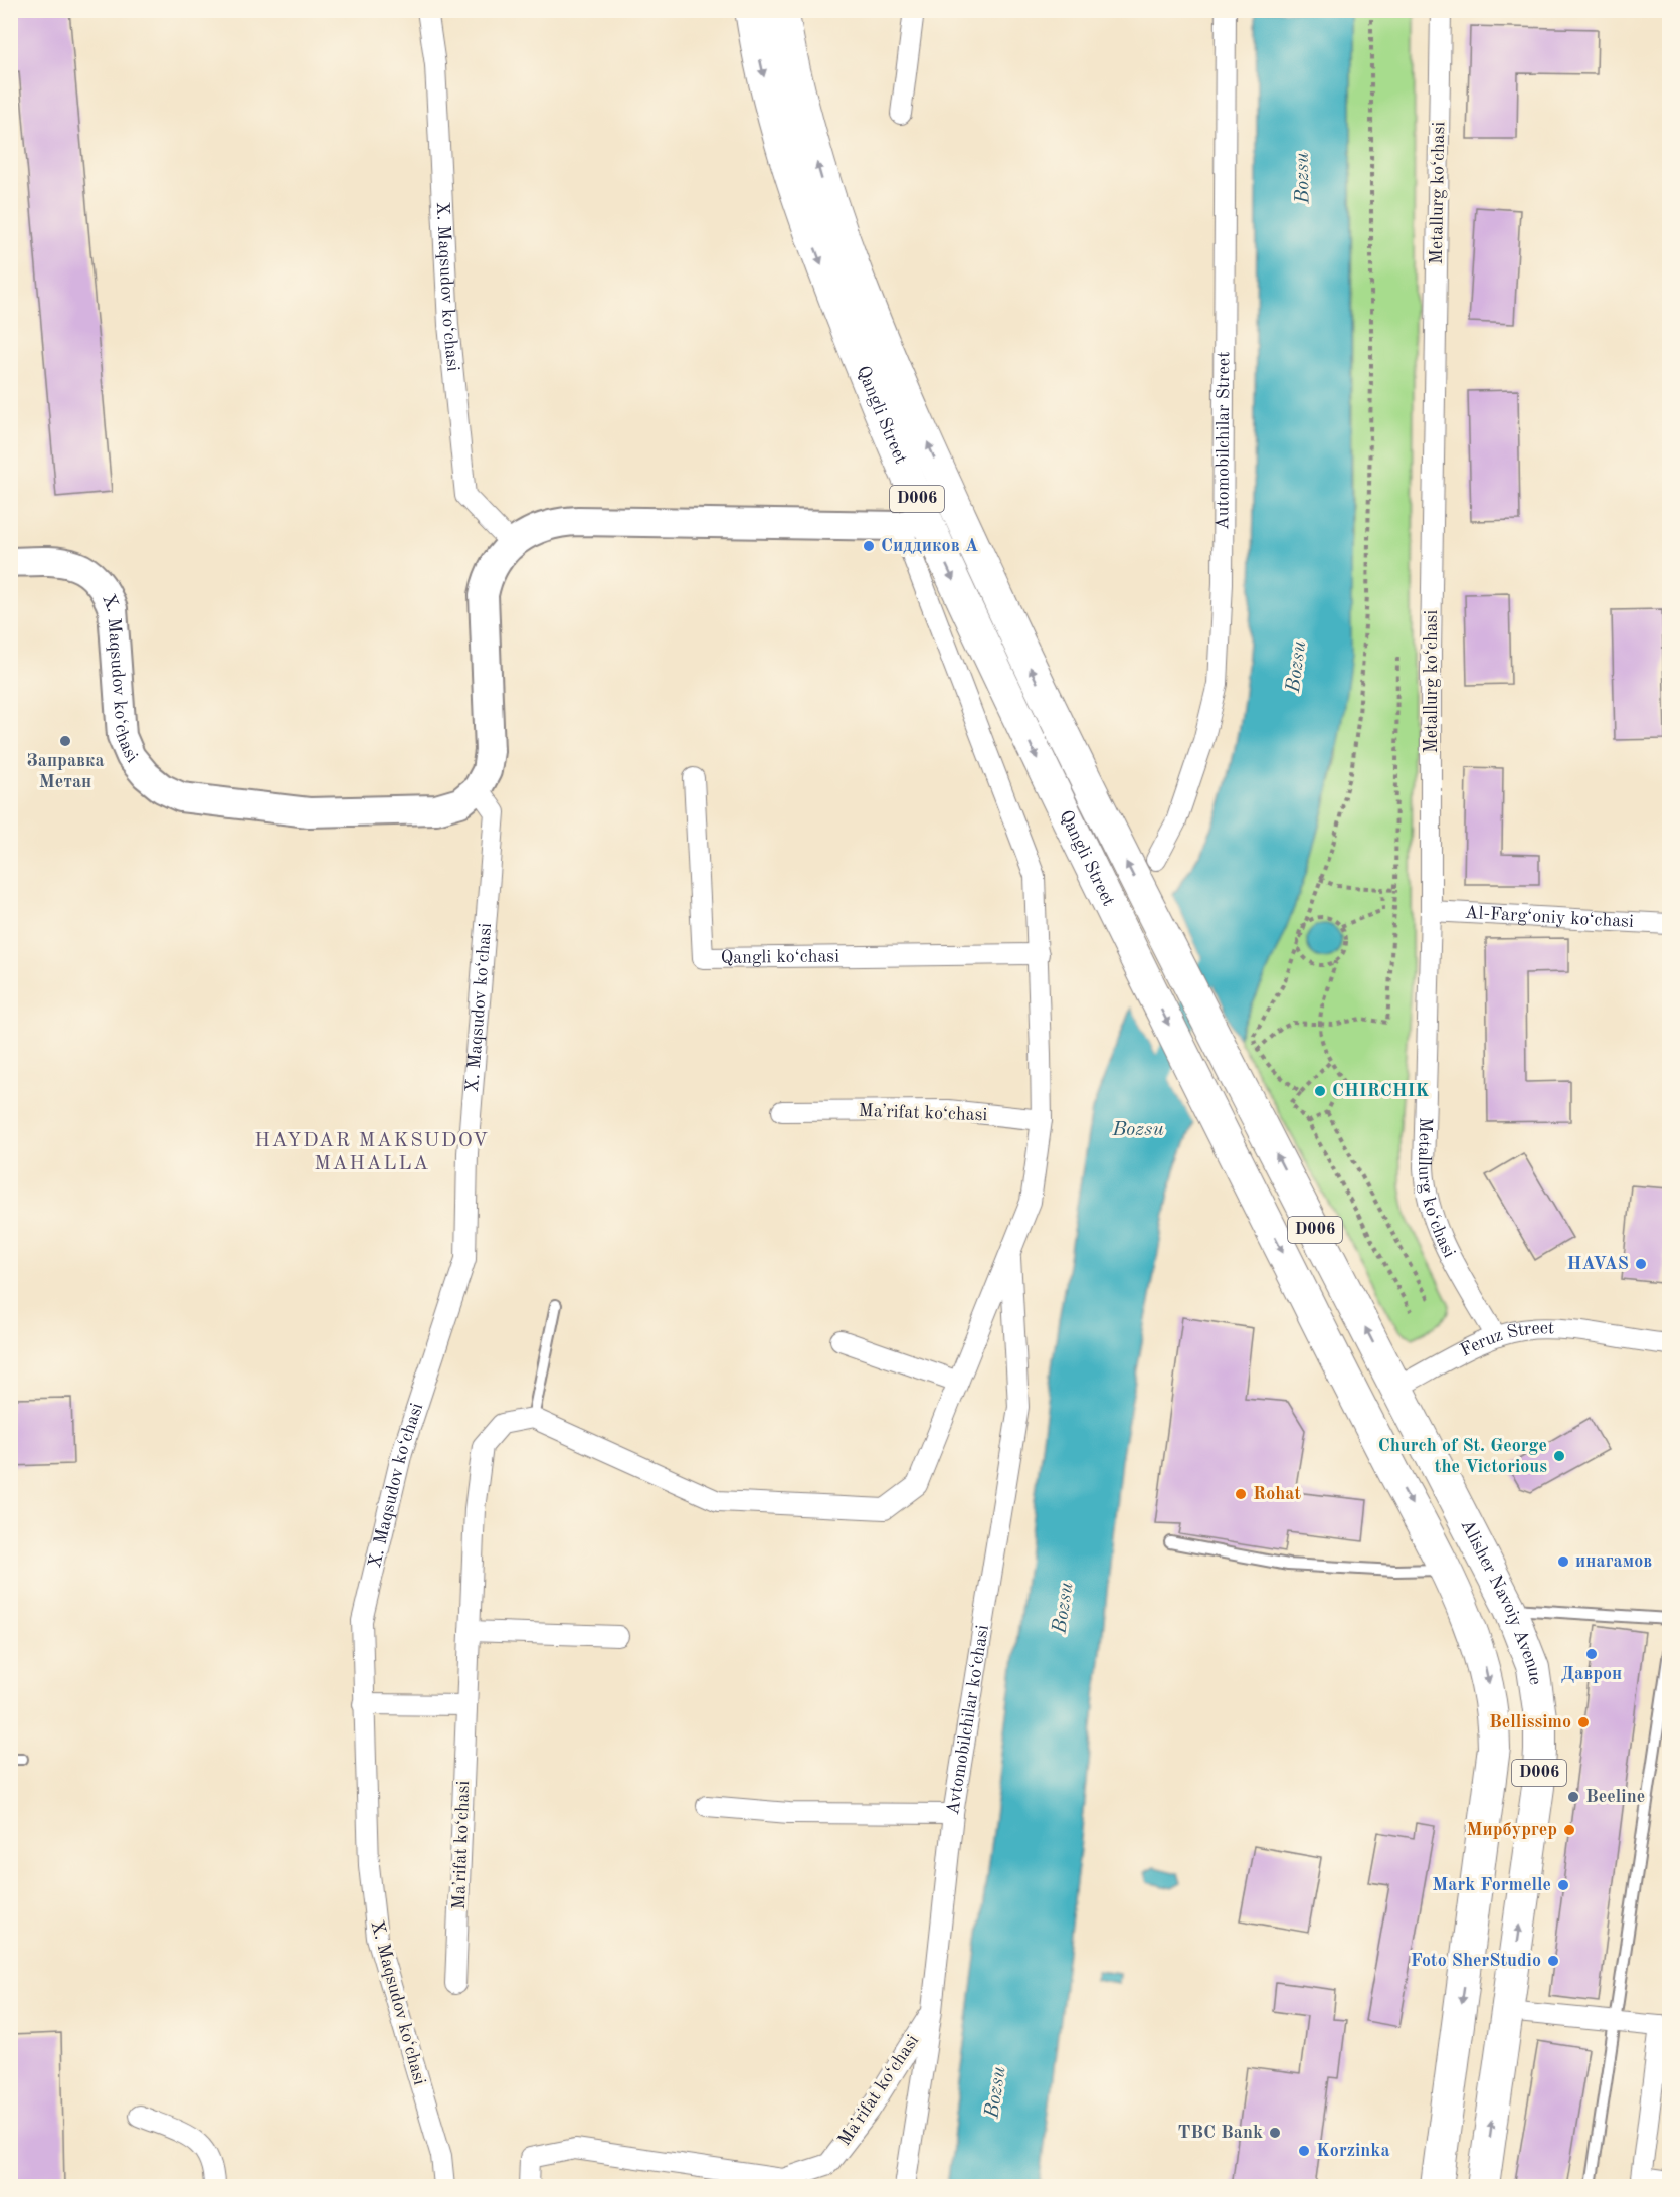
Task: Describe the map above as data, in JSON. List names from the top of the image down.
{
  "streets": {
    "main road": [
      "Qangli Street",
      "D006",
      "Feruz Street",
      "Alisher Navoiy Avenue"
    ],
    "street": [
      "Metallurg ko‘chasi",
      "X. Maqsudov ko‘chasi",
      "Automobilchilar Street",
      "Al-Farg‘oniy ko‘chasi",
      "Qangli ko‘chasi",
      "Maʼrifat ko‘chasi",
      "Avtomobilchilar ko‘chasi"
    ]
  },
  "crossings": [
    ["Metallurg ko‘chasi", "Al-Farg‘oniy ko‘chasi"],
    ["Metallurg ko‘chasi", "Feruz Street"],
    ["Qangli Street", "Alisher Navoiy Avenue"],
    ["Maʼrifat ko‘chasi", "Avtomobilchilar ko‘chasi"],
    ["Feruz Street", "Alisher Navoiy Avenue"]
  ],
  "districts": ["HAYDAR MAKSUDOV MAHALLA"],
  "water": ["Bozsu"],
  "places": [
    "Сиддиков А",
    "Заправка Метан",
    "CHIRCHIK",
    "HAVAS",
    "Church of St. George the Victorious",
    "Rohat",
    "инагамов",
    "Даврон",
    "Bellissimo",
    "Beeline",
    "Мирбургер",
    "Mark Formelle",
    "Foto SherStudio",
    "TBC Bank",
    "Korzinka"
  ]
}
